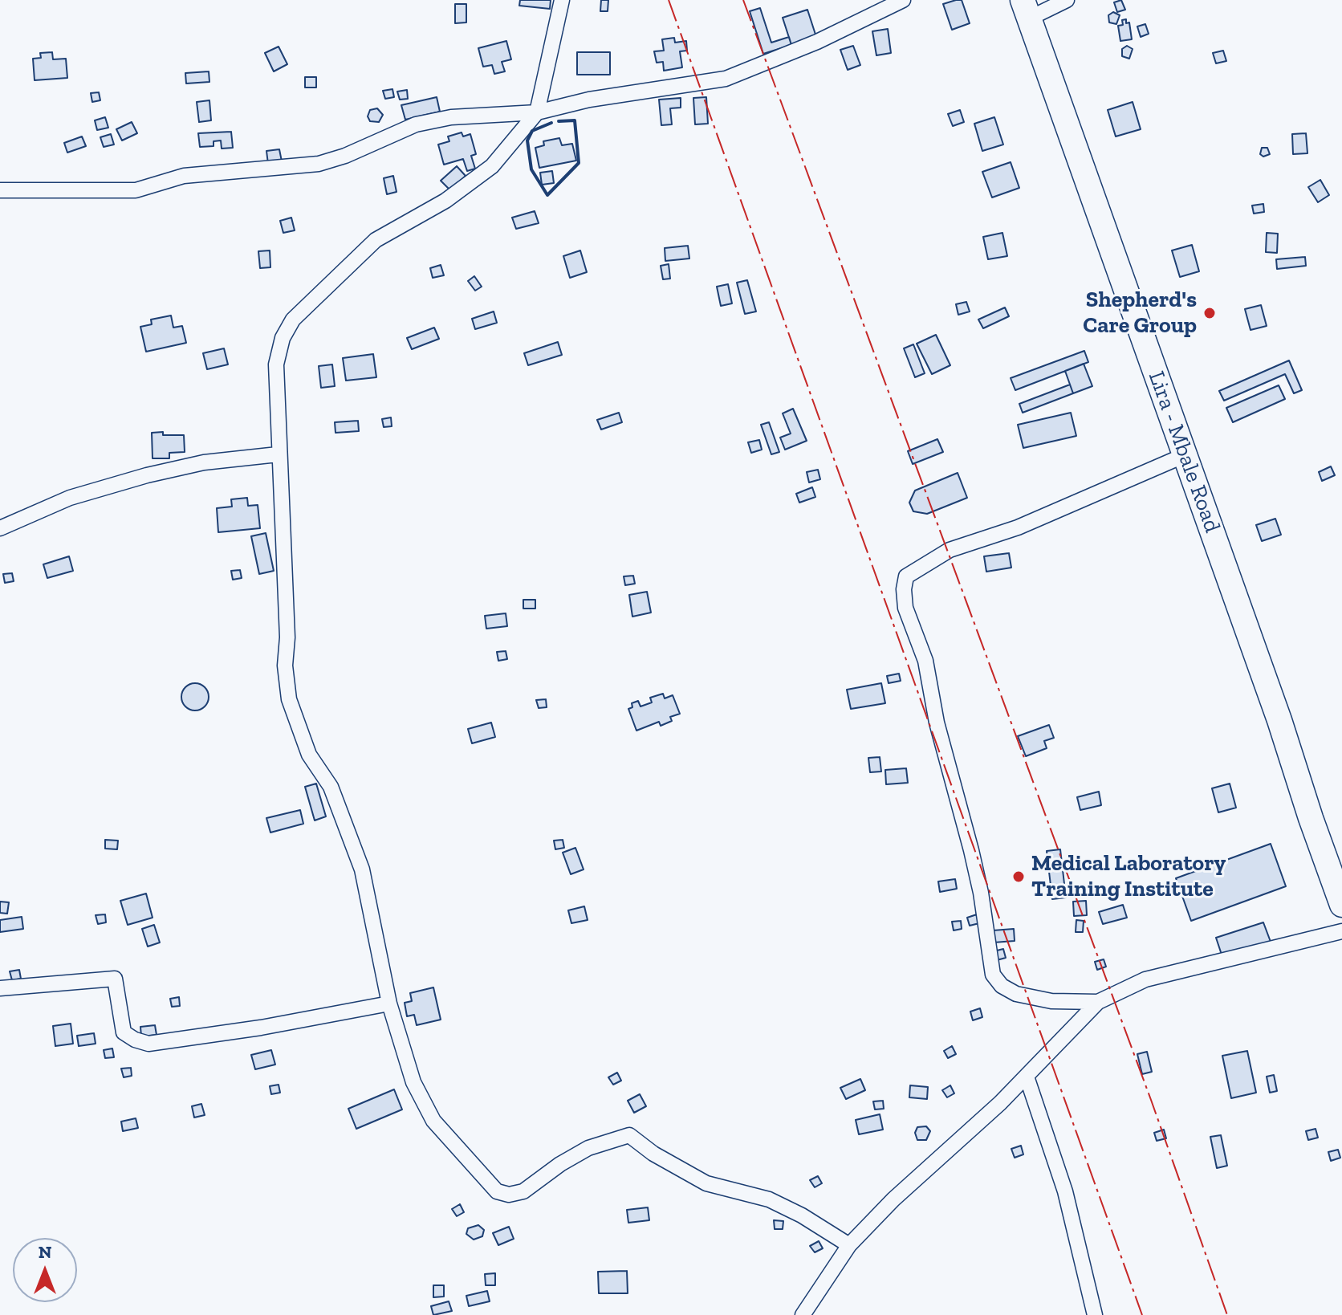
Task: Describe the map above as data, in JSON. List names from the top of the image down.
{
  "streets": {
    "main road": ["Lira - Mbale Road"]
  },
  "places": ["Shepherd's Care Group", "Medical Laboratory Training Institute"],
  "north": "top"
}
